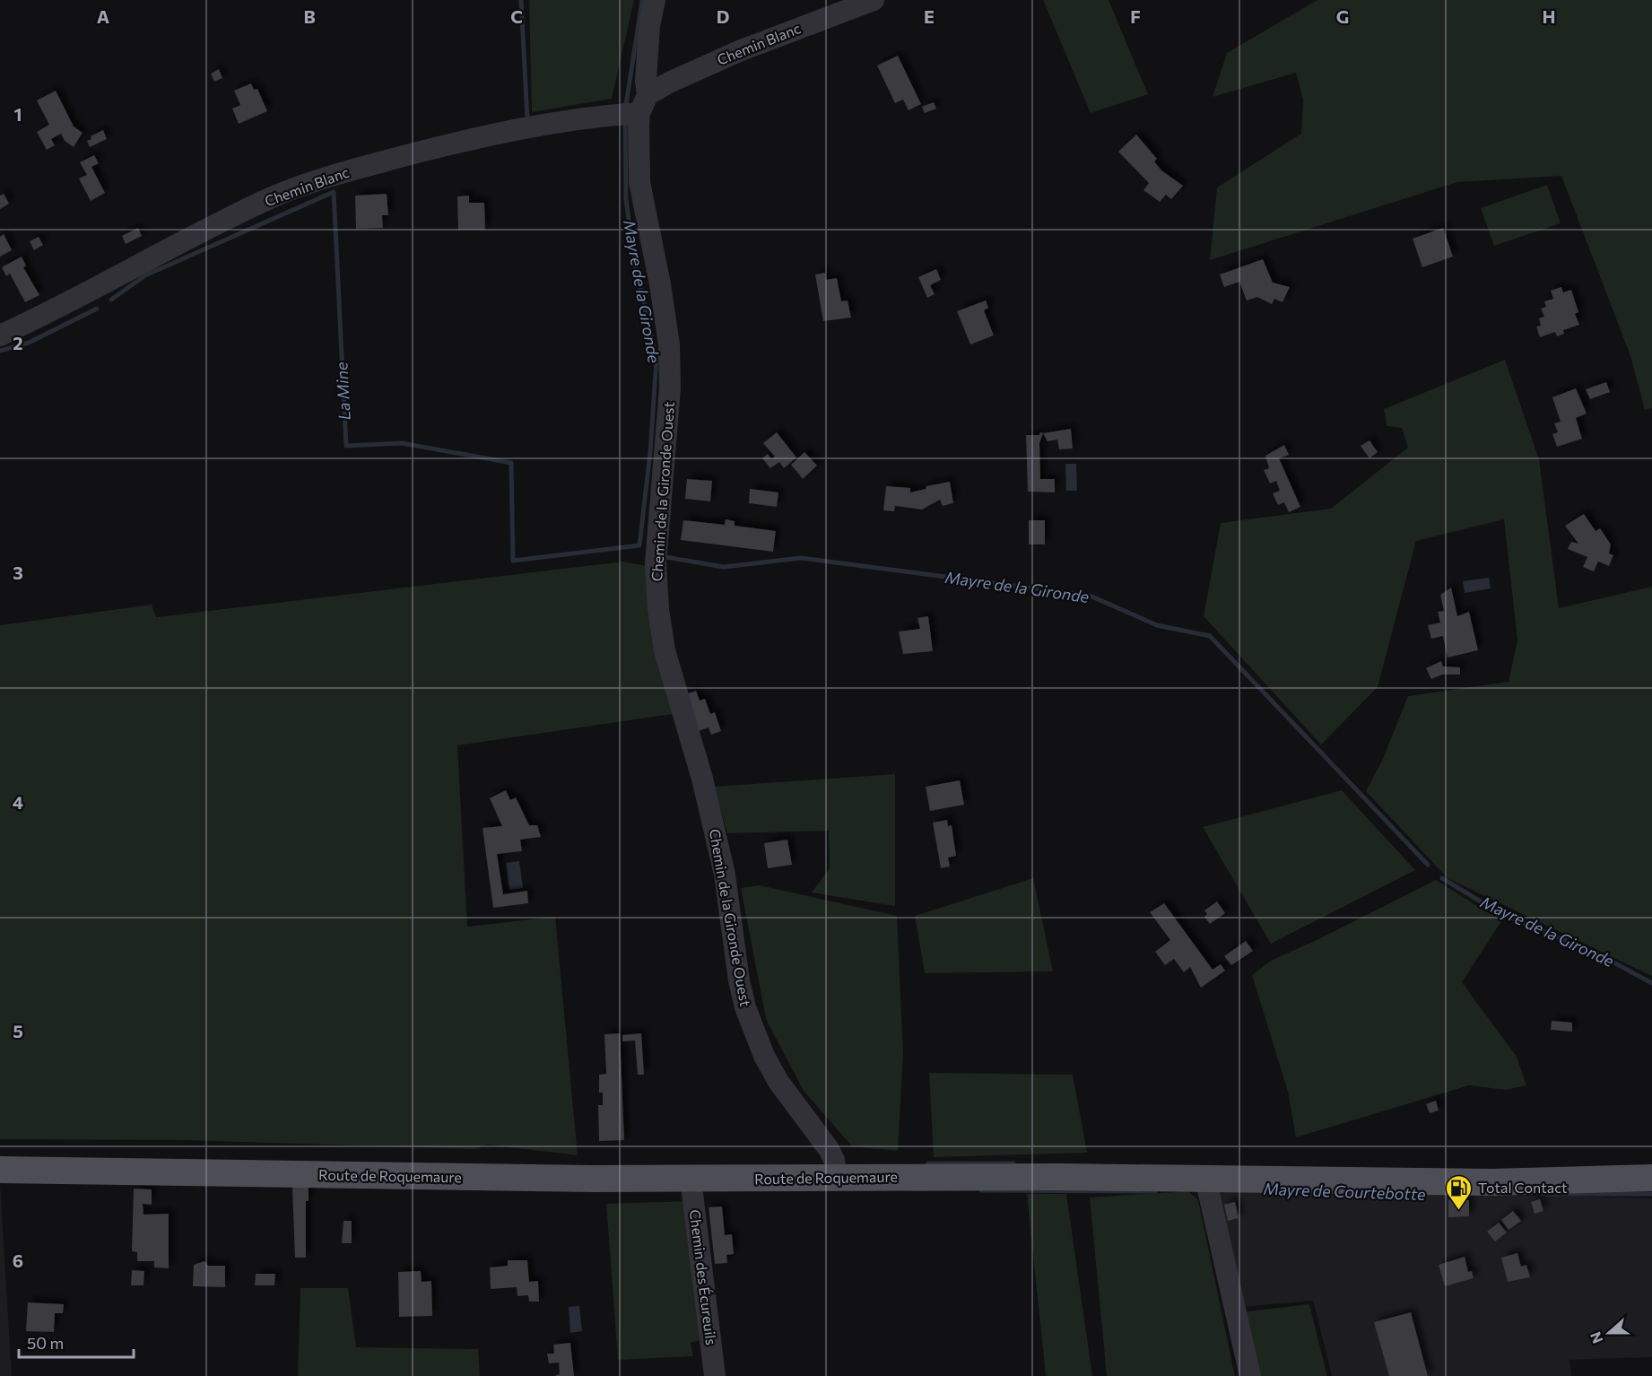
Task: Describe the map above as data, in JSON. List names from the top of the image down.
{
  "streets": {
    "main road": ["Route de Roquemaure"],
    "street": ["Chemin Blanc", "Chemin de la Gironde Ouest", "Chemin des Écureuils"]
  },
  "crossings": [
    ["Chemin Blanc", "Chemin de la Gironde Ouest"],
    ["Chemin de la Gironde Ouest", "Route de Roquemaure"],
    ["Route de Roquemaure", "Chemin des Écureuils"]
  ],
  "water": ["Mayre de la Gironde", "La Mine", "Mayre de Courtebotte"],
  "places": {
    "fuel station": ["Total Contact"]
  },
  "scale_bar": "50 m",
  "north": "left",
  "grid": {
    "columns": [
      "A",
      "B",
      "C",
      "D",
      "E",
      "F",
      "G",
      "H"
    ],
    "rows": [
      "1",
      "2",
      "3",
      "4",
      "5",
      "6"
    ]
  }
}
